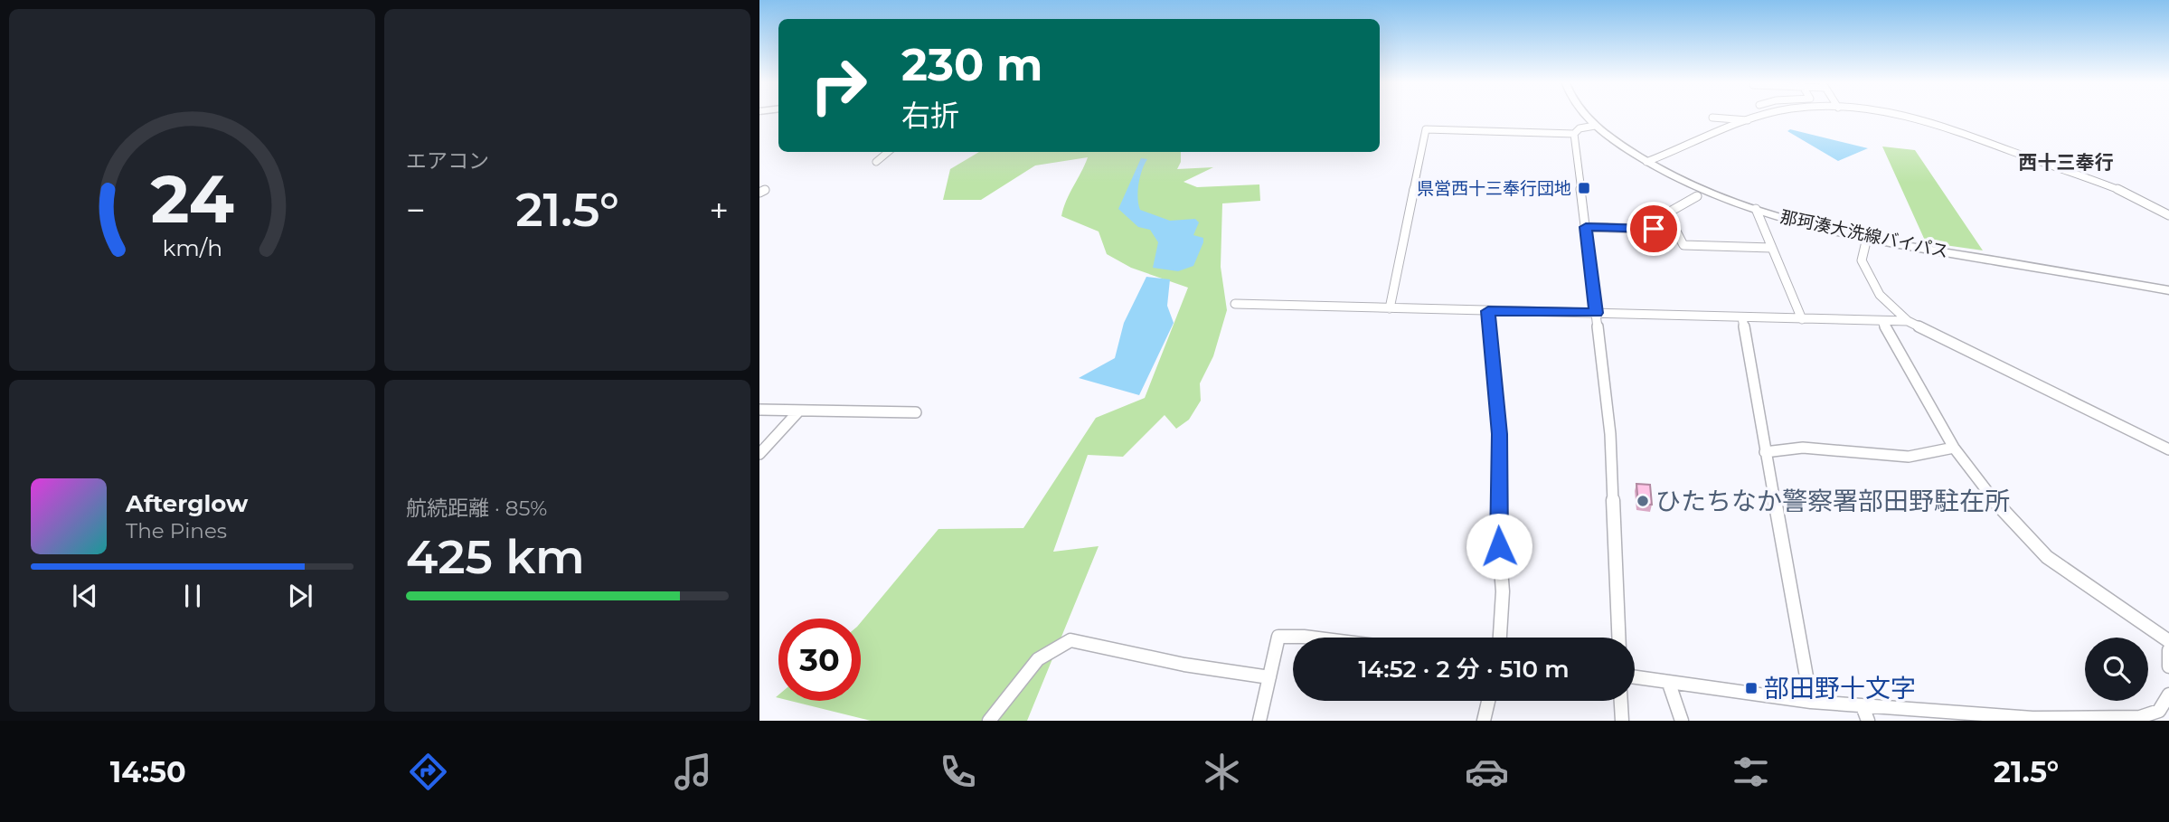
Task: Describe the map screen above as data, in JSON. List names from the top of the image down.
{
  "streets": {
    "main road": ["那珂湊大洗線バイパス"]
  },
  "districts": ["西十三奉行"],
  "places": {
    "transit": ["県営西十三奉行団地", "部田野十文字"],
    "other": ["ひたちなか警察署部田野駐在所"]
  },
  "page": {
    "tile": [
      "エアコン",
      ["航続距離 · 85%", "425 km"]
    ],
    "turn": ["230 m", "右折"],
    "heat": ["−", "21.5°", "+"],
    "song": ["Afterglow", "The Pines"],
    "limit": "30",
    "trip": "14:52 · 2 分 · 510 m",
    "tabs": ["14:50", "21.5°"],
    "gauge": ["24", "km/h"]
  }
}
